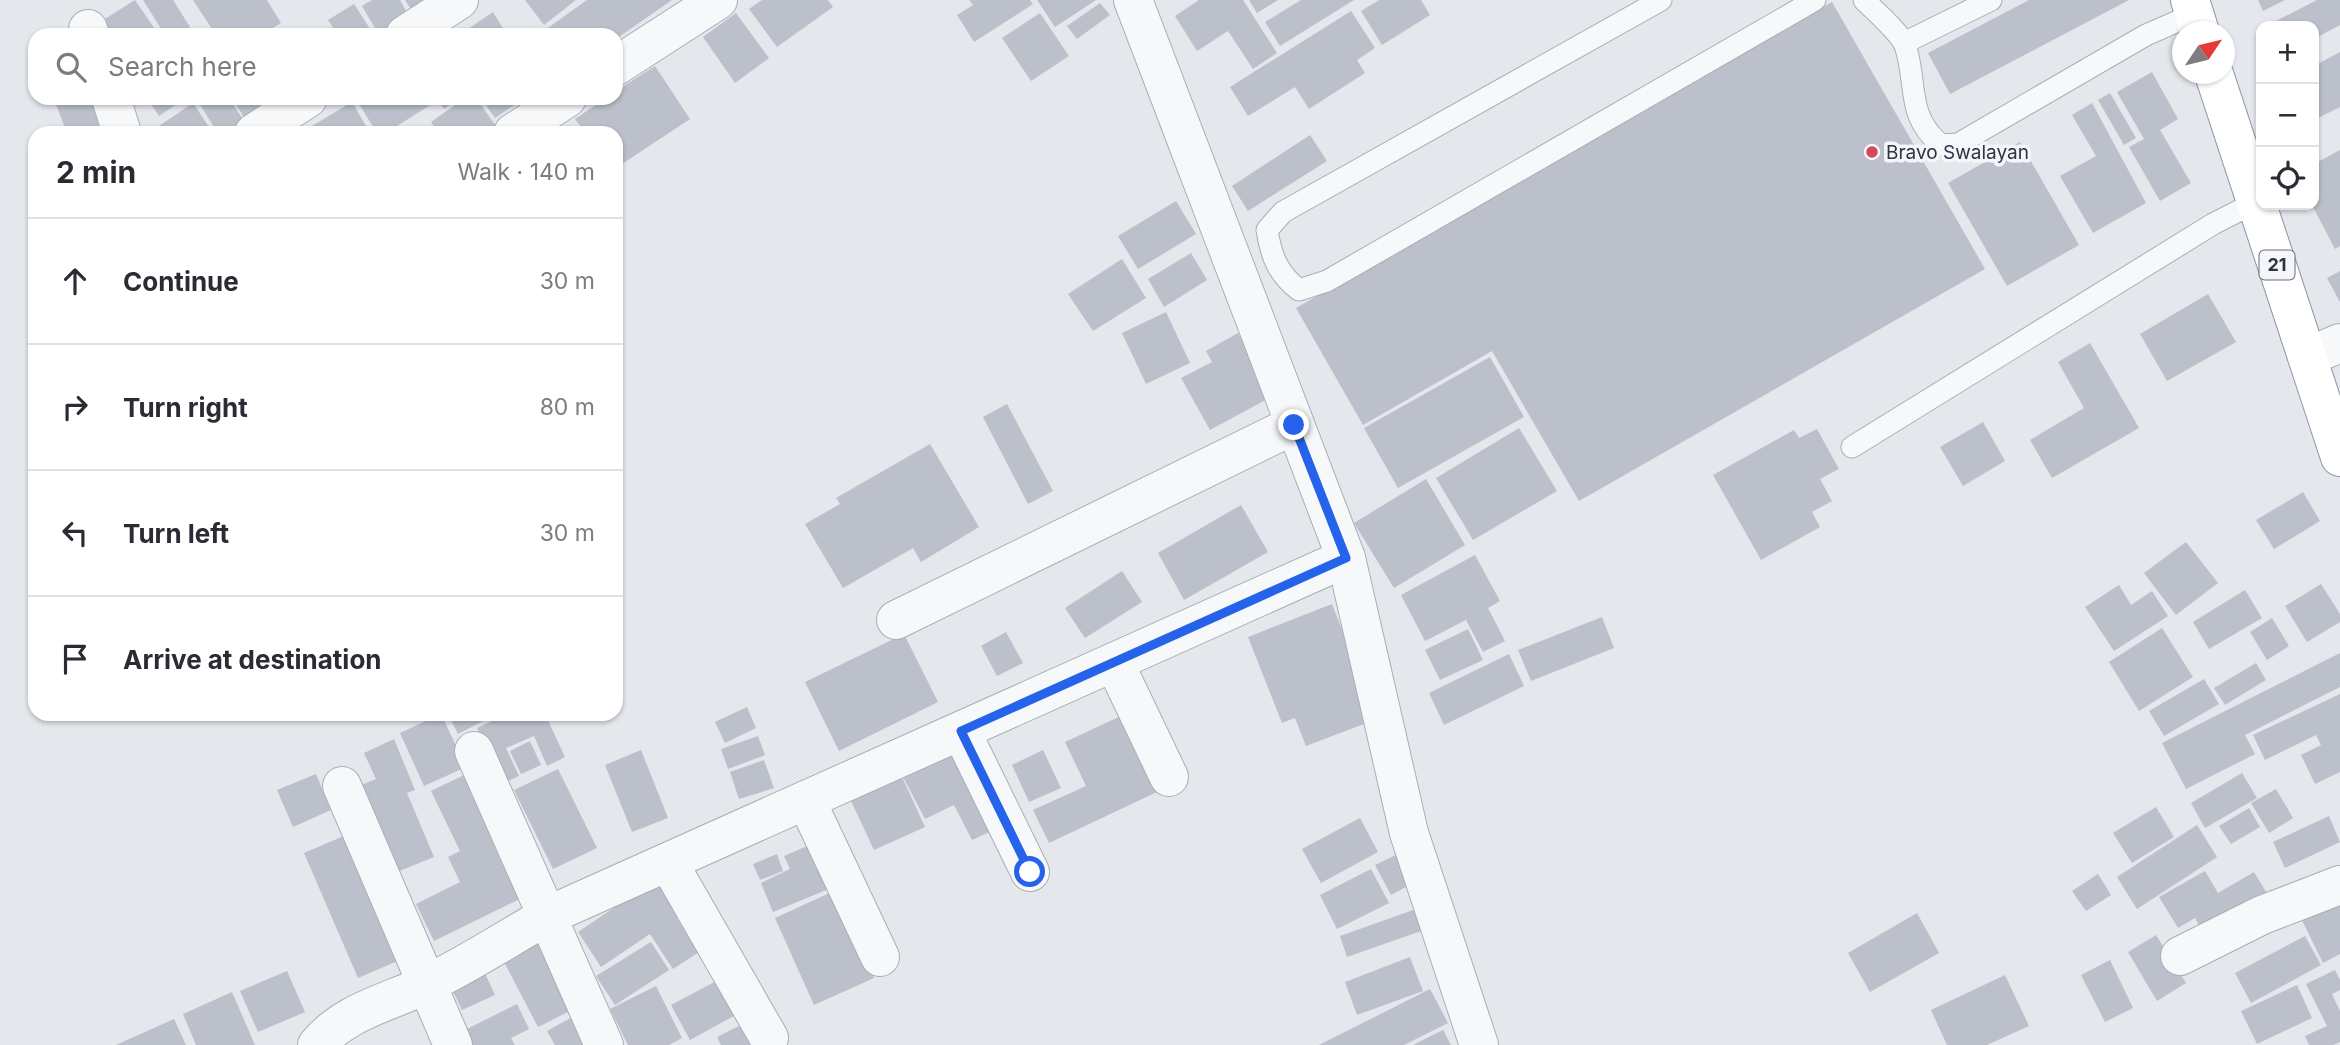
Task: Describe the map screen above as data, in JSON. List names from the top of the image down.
{
  "streets": {
    "highway": ["21"]
  },
  "places": ["Bravo Swalayan"],
  "north": "top right",
  "page": {
    "map_buttons": ["+", "−"],
    "search": "Search here",
    "heading": ["2 min", "Walk · 140 m"],
    "list": [
      ["Continue", "30 m"],
      ["Turn right", "80 m"],
      ["Turn left", "30 m"],
      "Arrive at destination"
    ]
  }
}
